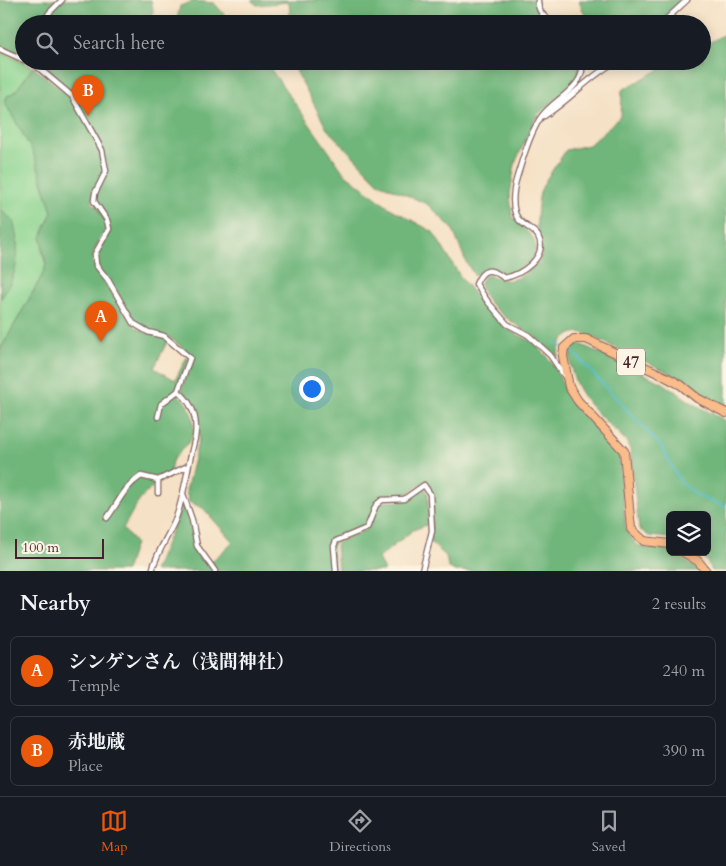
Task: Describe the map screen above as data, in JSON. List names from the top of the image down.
{
  "streets": {
    "main road": ["47"]
  },
  "scale_bar": "100 m",
  "page": {
    "search": "Search here",
    "pins": ["B", "A"],
    "scale": "100 m",
    "heading": ["Nearby", "2 results"],
    "list": [
      {
        "mark": "A",
        "name": "シンゲンさん（浅間神社）",
        "note": "Temple",
        "value": "240 m"
      },
      {
        "mark": "B",
        "name": "赤地蔵",
        "note": "Place",
        "value": "390 m"
      }
    ],
    "nav": ["Map", "Directions", "Saved"]
  }
}
